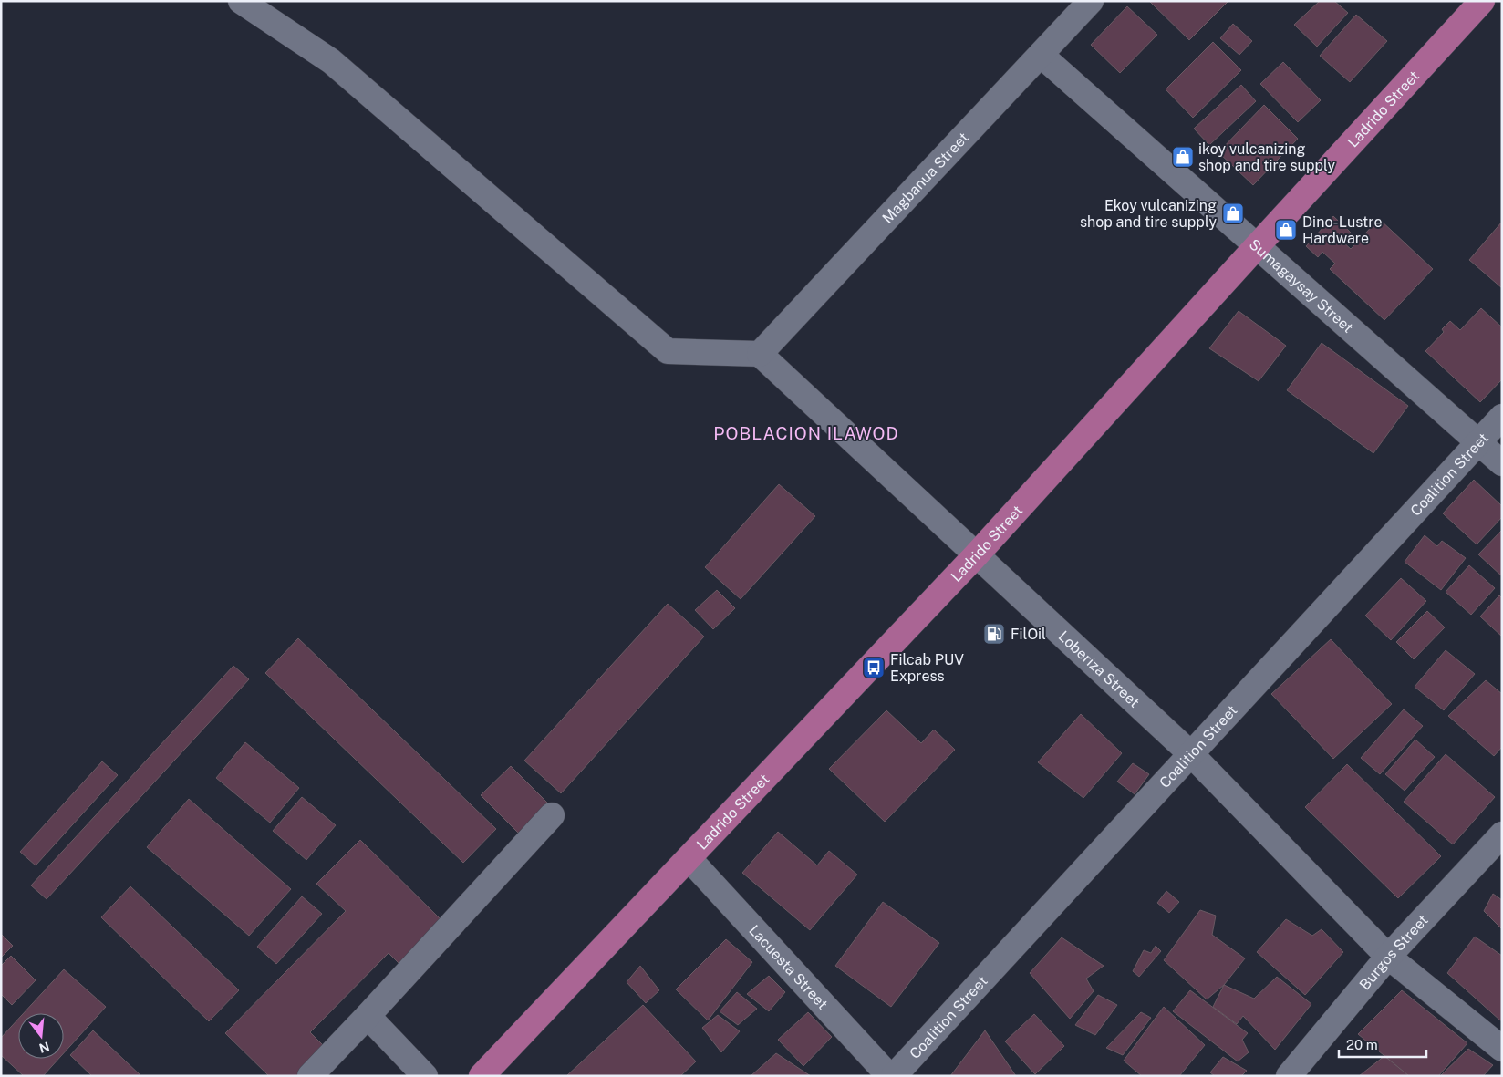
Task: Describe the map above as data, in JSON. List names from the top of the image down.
{
  "streets": {
    "main road": ["Ladrido Street"],
    "street": [
      "Magbanua Street",
      "Sumagaysay Street",
      "Coalition Street",
      "Loberiza Street",
      "Burgos Street",
      "Lacuesta Street"
    ]
  },
  "crossings": [
    ["Ladrido Street", "Sumagaysay Street"],
    ["Ladrido Street", "Loberiza Street"],
    ["Ladrido Street", "Lacuesta Street"],
    ["Magbanua Street", "Sumagaysay Street"],
    ["Magbanua Street", "Loberiza Street"],
    ["Sumagaysay Street", "Coalition Street"],
    ["Coalition Street", "Loberiza Street"],
    ["Loberiza Street", "Burgos Street"]
  ],
  "districts": ["POBLACION ILAWOD"],
  "places": {
    "shop": ["ikoy vulcanizing shop and tire supply", "Ekoy vulcanizing shop and tire supply", "Dino-Lustre Hardware"],
    "fuel station": ["FilOil"],
    "bus stop": ["Filcab PUV Express"]
  },
  "scale_bar": "20 m",
  "north": "bottom"
}
